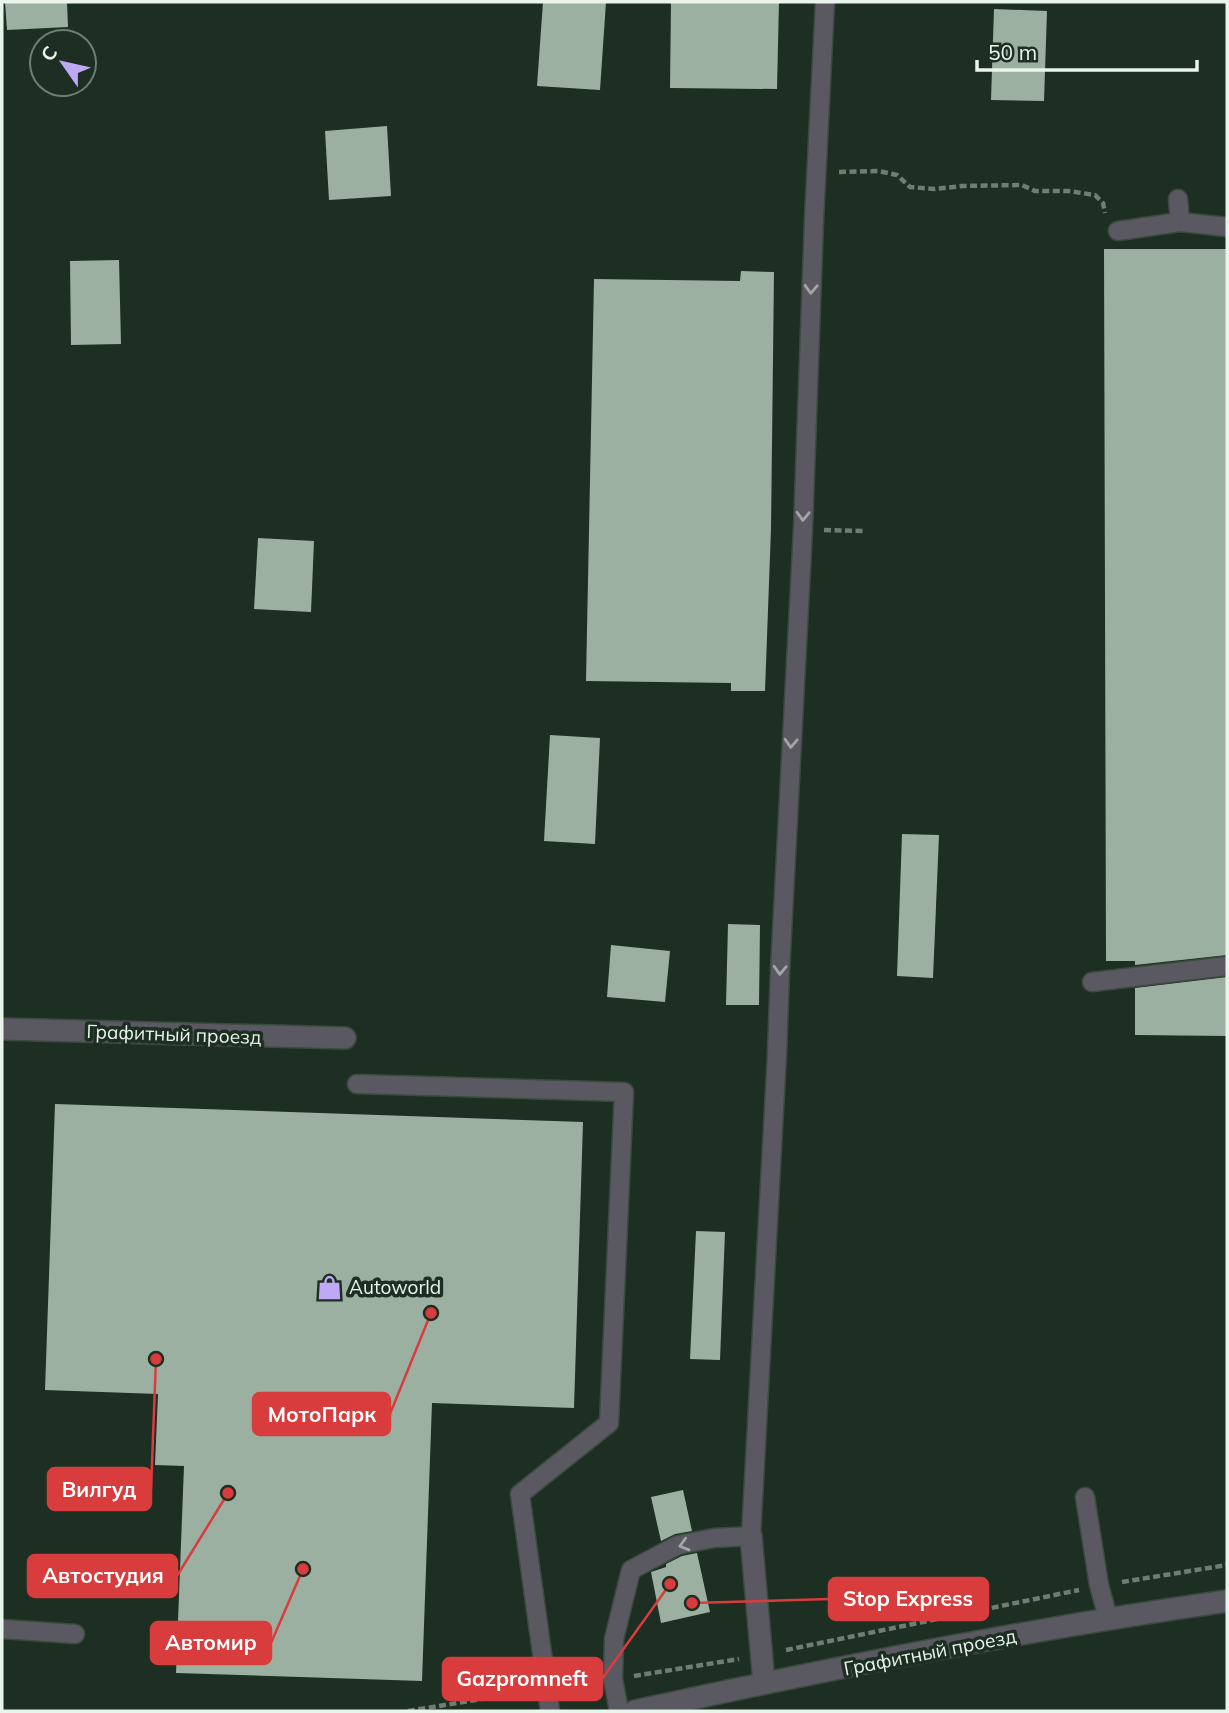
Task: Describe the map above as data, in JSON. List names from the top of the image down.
{
  "streets": {
    "street": ["Графитный проезд"]
  },
  "places": {
    "shop": ["Autoworld"],
    "other": [
      "МотоПарк",
      "Вилгуд",
      "Автостудия",
      "Автомир",
      "Gazpromneft",
      "Stop Express"
    ]
  },
  "scale_bar": "50 m",
  "north": "top left"
}
